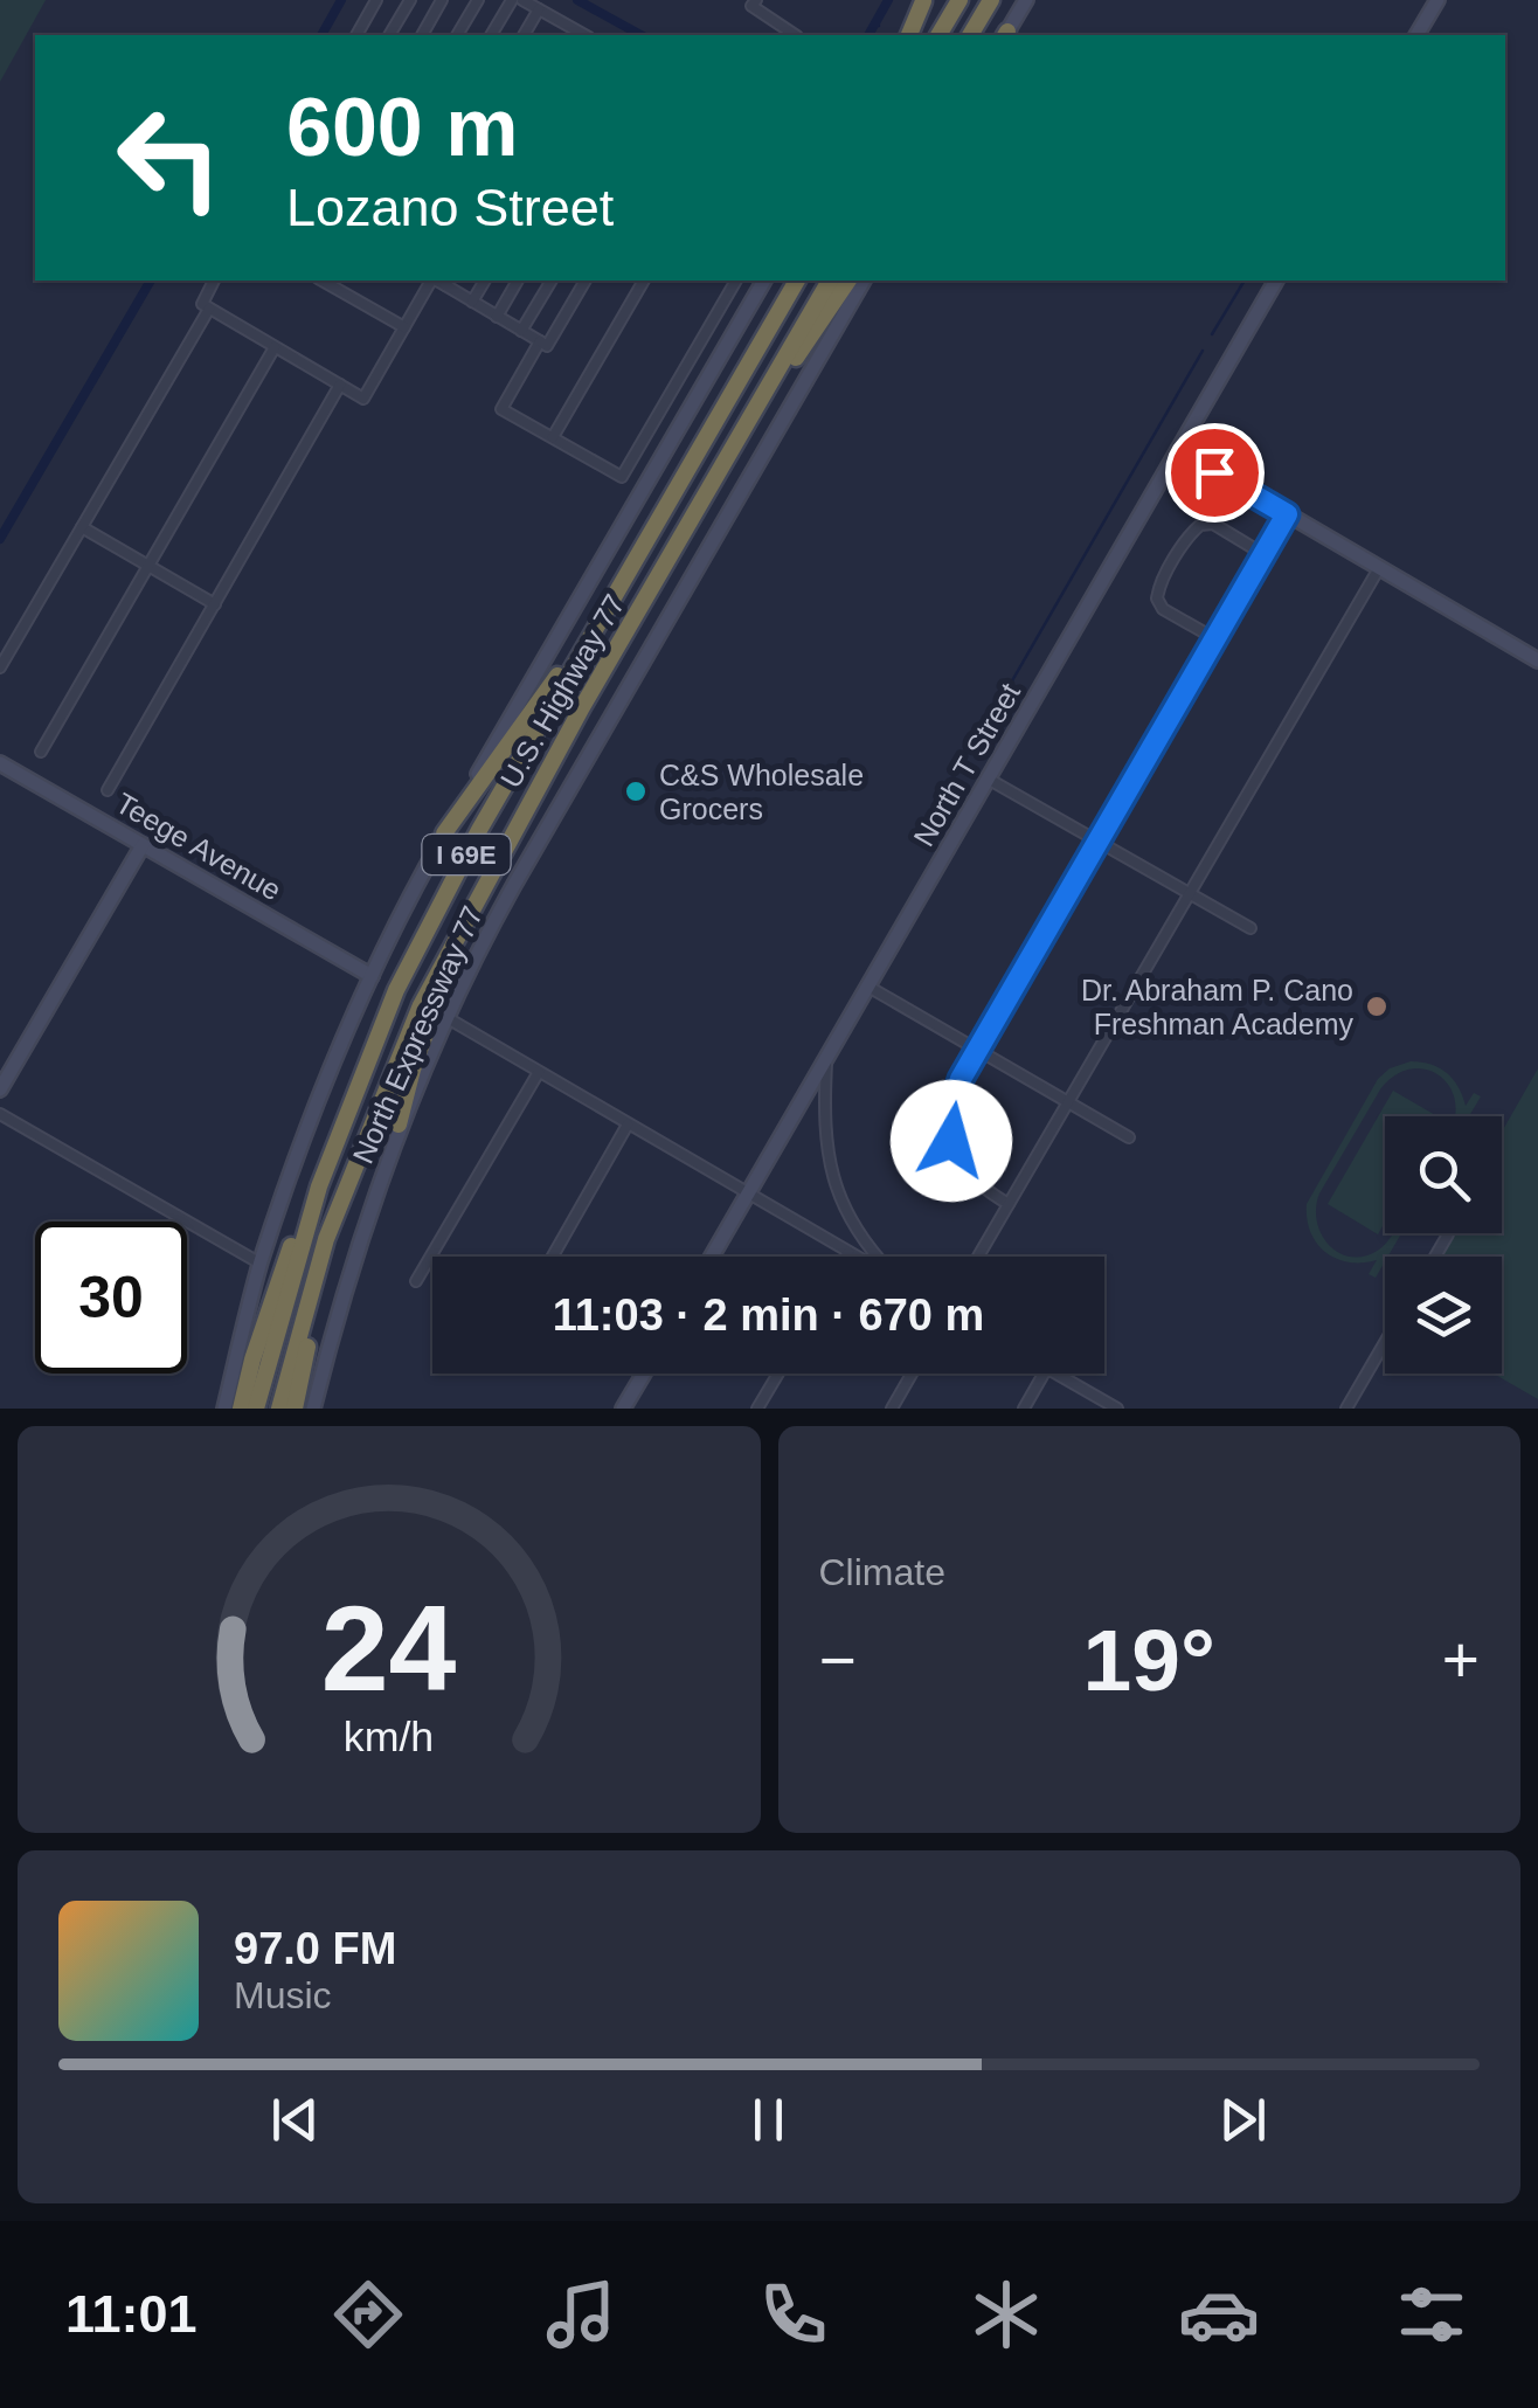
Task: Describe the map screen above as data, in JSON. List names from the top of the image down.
{
  "streets": {
    "highway": ["U.S. Highway 77", "I 69E"],
    "main road": ["North T Street", "Teege Avenue", "North Expressway 77"]
  },
  "places": ["C&S Wholesale Grocers", "Dr. Abraham P. Cano Freshman Academy"],
  "page": {
    "turn": ["600 m", "Lozano Street"],
    "limit": "30",
    "trip": "11:03 · 2 min · 670 m",
    "tile": "Climate",
    "heat": ["−", "19°", "+"],
    "song": ["97.0 FM", "Music"],
    "tabs": "11:01",
    "gauge": ["24", "km/h"]
  }
}
